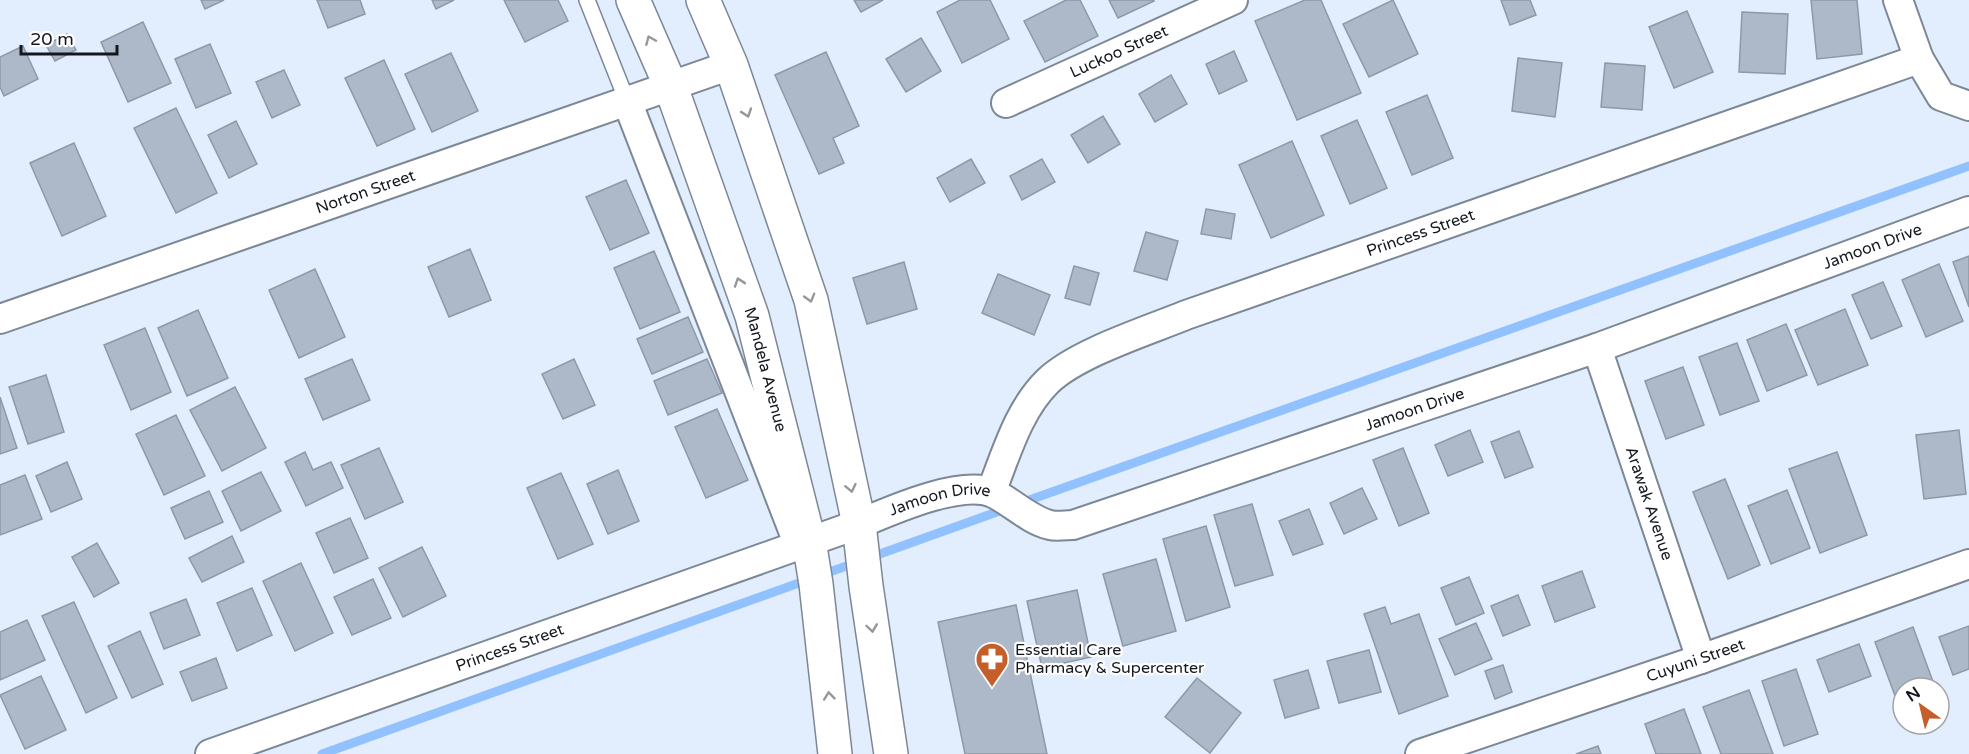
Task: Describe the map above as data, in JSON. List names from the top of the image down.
{
  "streets": {
    "main road": ["Mandela Avenue"],
    "street": [
      "Luckoo Street",
      "Norton Street",
      "Princess Street",
      "Jamoon Drive",
      "Arawak Avenue",
      "Cuyuni Street"
    ]
  },
  "crossings": [
    ["Norton Street", "Mandela Avenue"],
    ["Princess Street", "Jamoon Drive"],
    ["Princess Street", "Mandela Avenue"],
    ["Jamoon Drive", "Mandela Avenue"],
    ["Jamoon Drive", "Arawak Avenue"],
    ["Arawak Avenue", "Cuyuni Street"]
  ],
  "places": {
    "pharmacy": ["Essential Care Pharmacy & Supercenter"]
  },
  "scale_bar": "20 m",
  "north": "top left"
}
